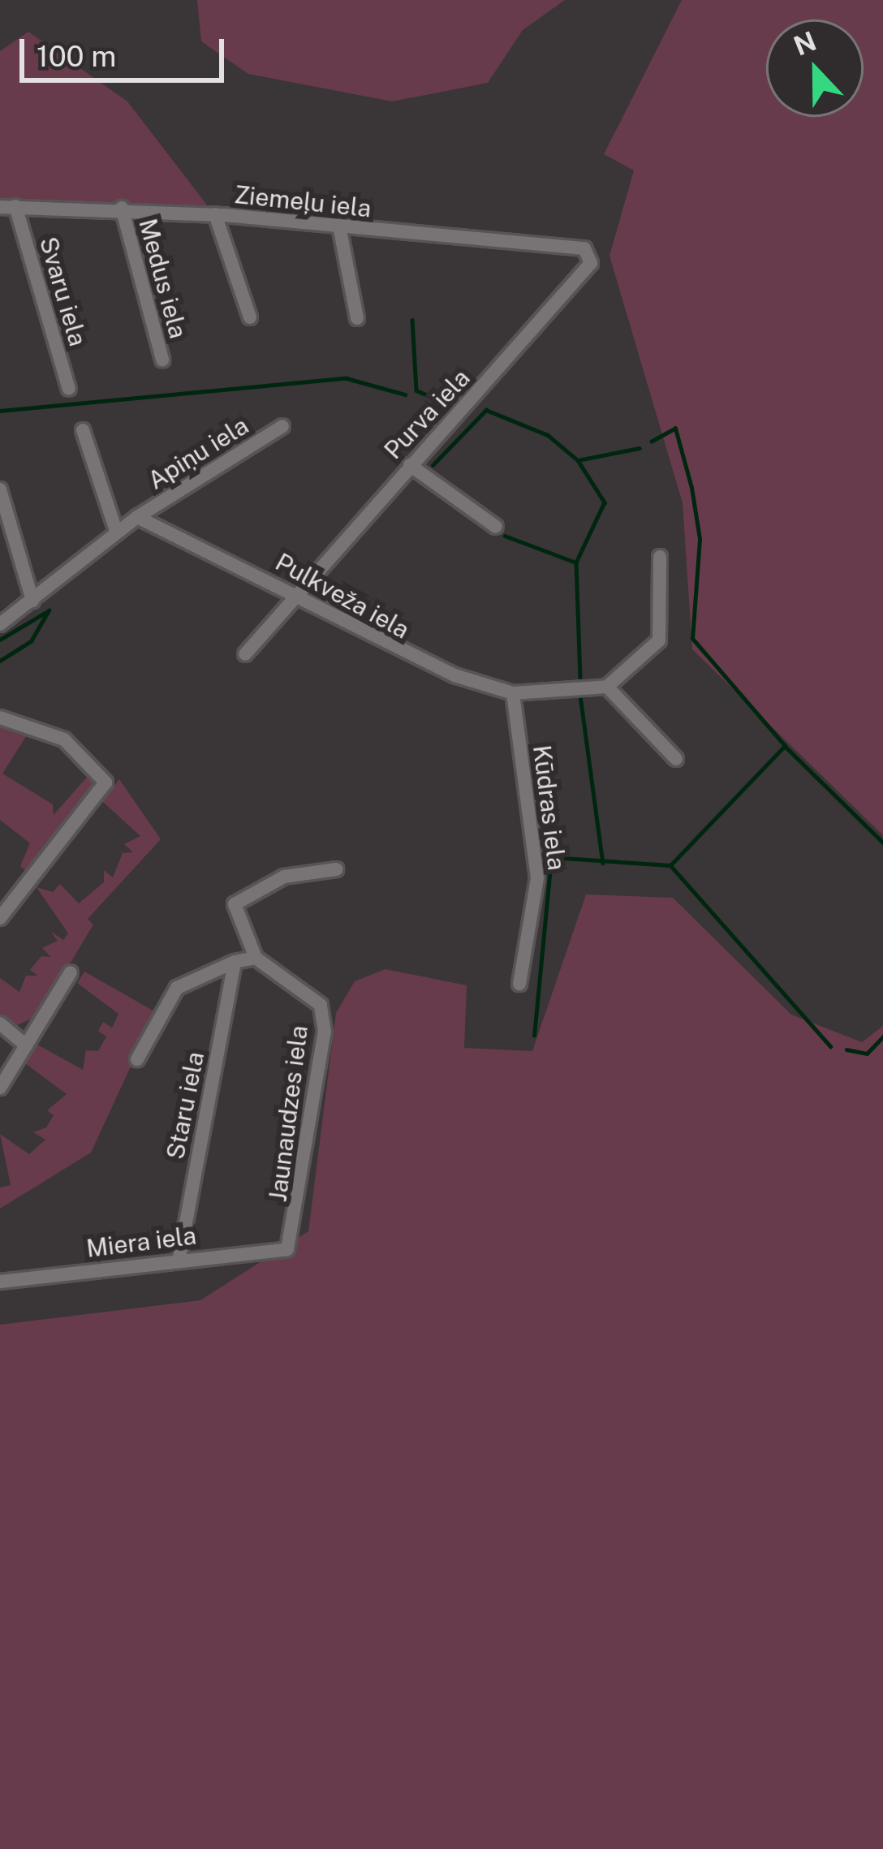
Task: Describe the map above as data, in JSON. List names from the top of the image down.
{
  "streets": {
    "street": [
      "Ziemeļu iela",
      "Medus iela",
      "Svaru iela",
      "Purva iela",
      "Apiņu iela",
      "Pulkveža iela",
      "Kūdras iela",
      "Staru iela",
      "Jaunaudzes iela",
      "Miera iela"
    ]
  },
  "crossings": [
    ["Ziemeļu iela", "Medus iela"],
    ["Ziemeļu iela", "Svaru iela"],
    ["Ziemeļu iela", "Purva iela"],
    ["Purva iela", "Pulkveža iela"],
    ["Apiņu iela", "Pulkveža iela"],
    ["Pulkveža iela", "Kūdras iela"],
    ["Staru iela", "Miera iela"],
    ["Jaunaudzes iela", "Miera iela"]
  ],
  "scale_bar": "100 m",
  "north": "top"
}
